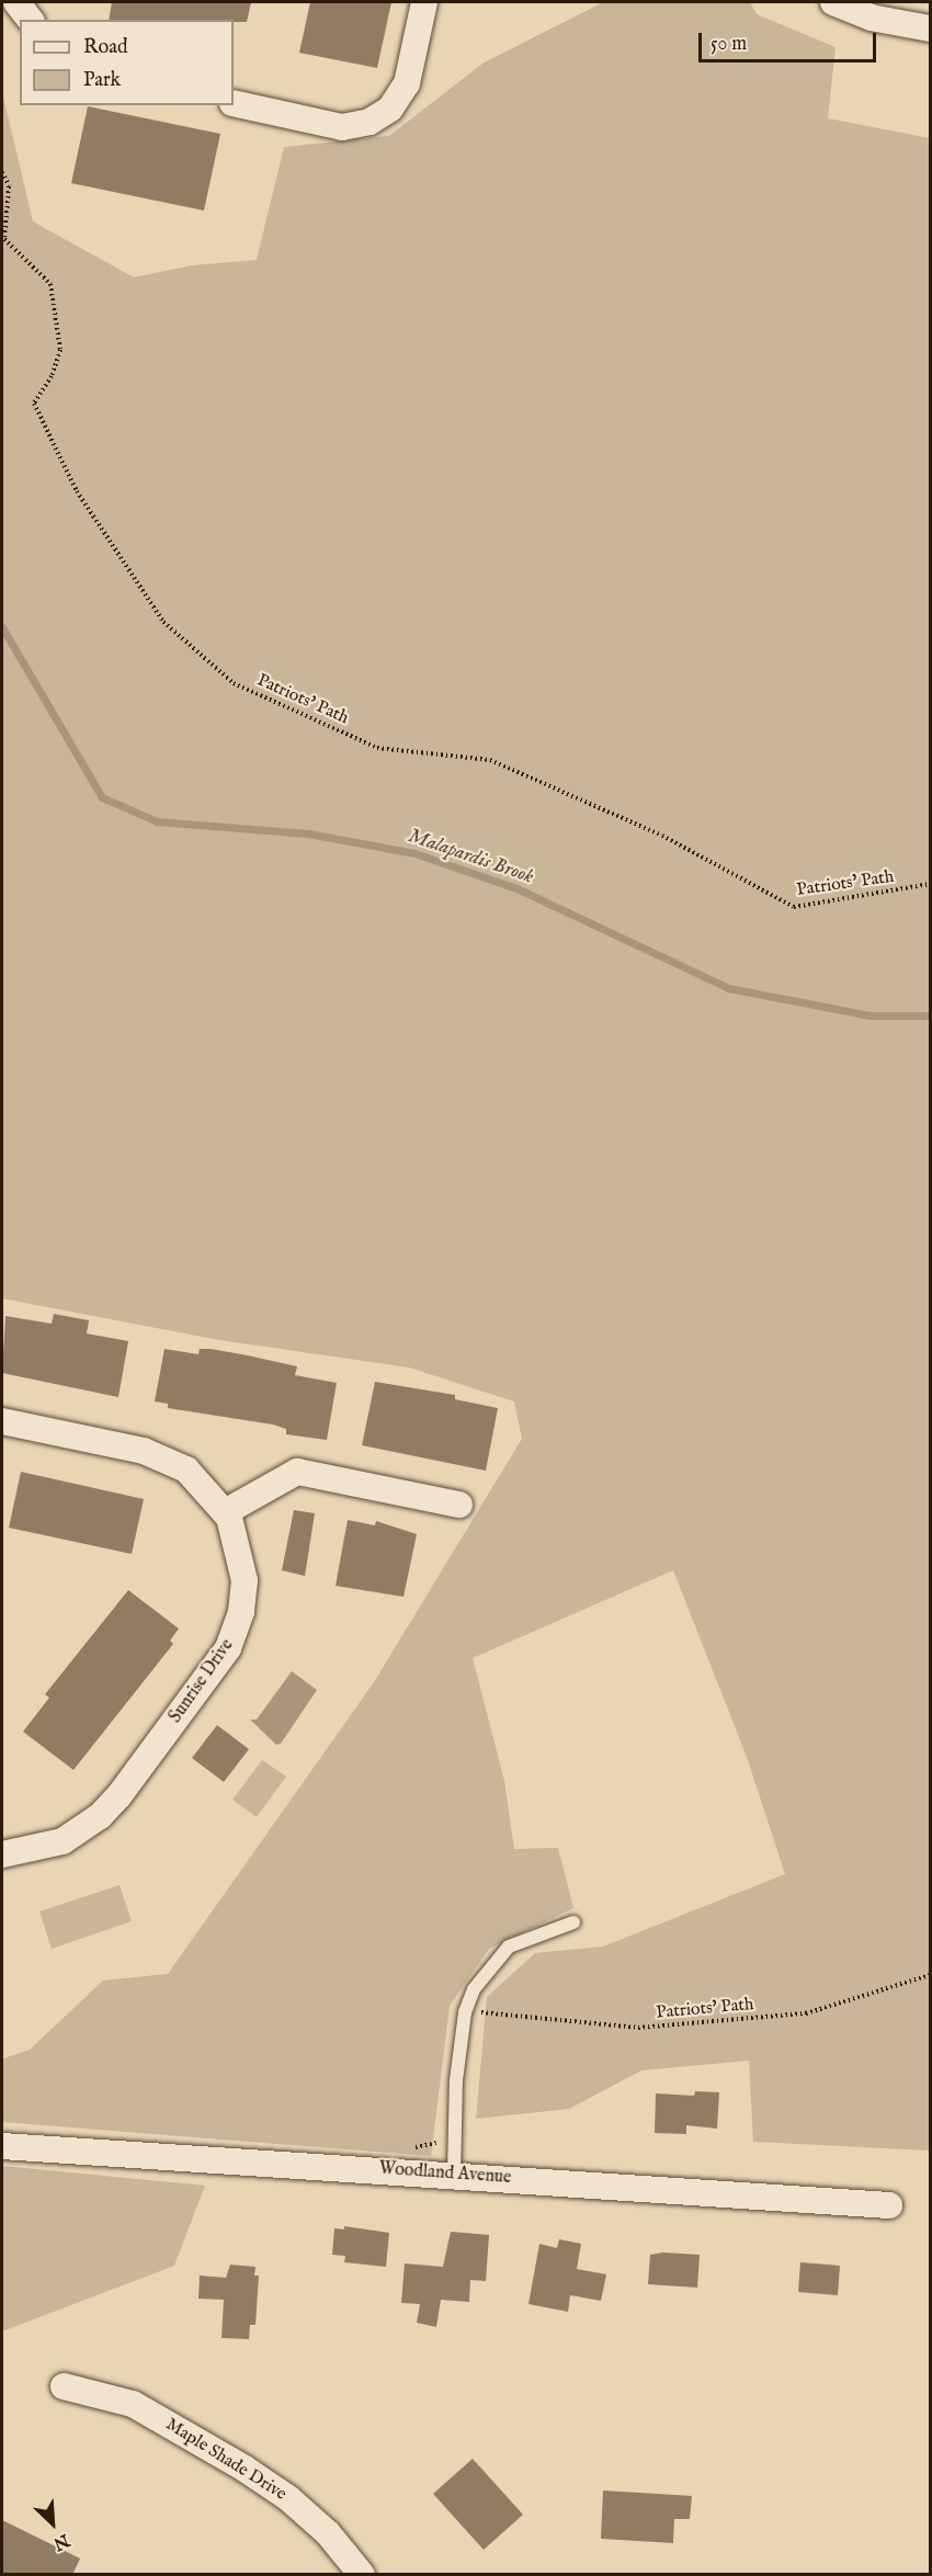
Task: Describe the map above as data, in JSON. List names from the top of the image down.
{
  "streets": {
    "street": ["Sunrise Drive", "Woodland Avenue", "Maple Shade Drive"],
    "path": ["Patriots' Path"]
  },
  "water": ["Malapardis Brook"],
  "legend": ["Road", "Park"],
  "scale_bar": "50 m",
  "north": "bottom right"
}
